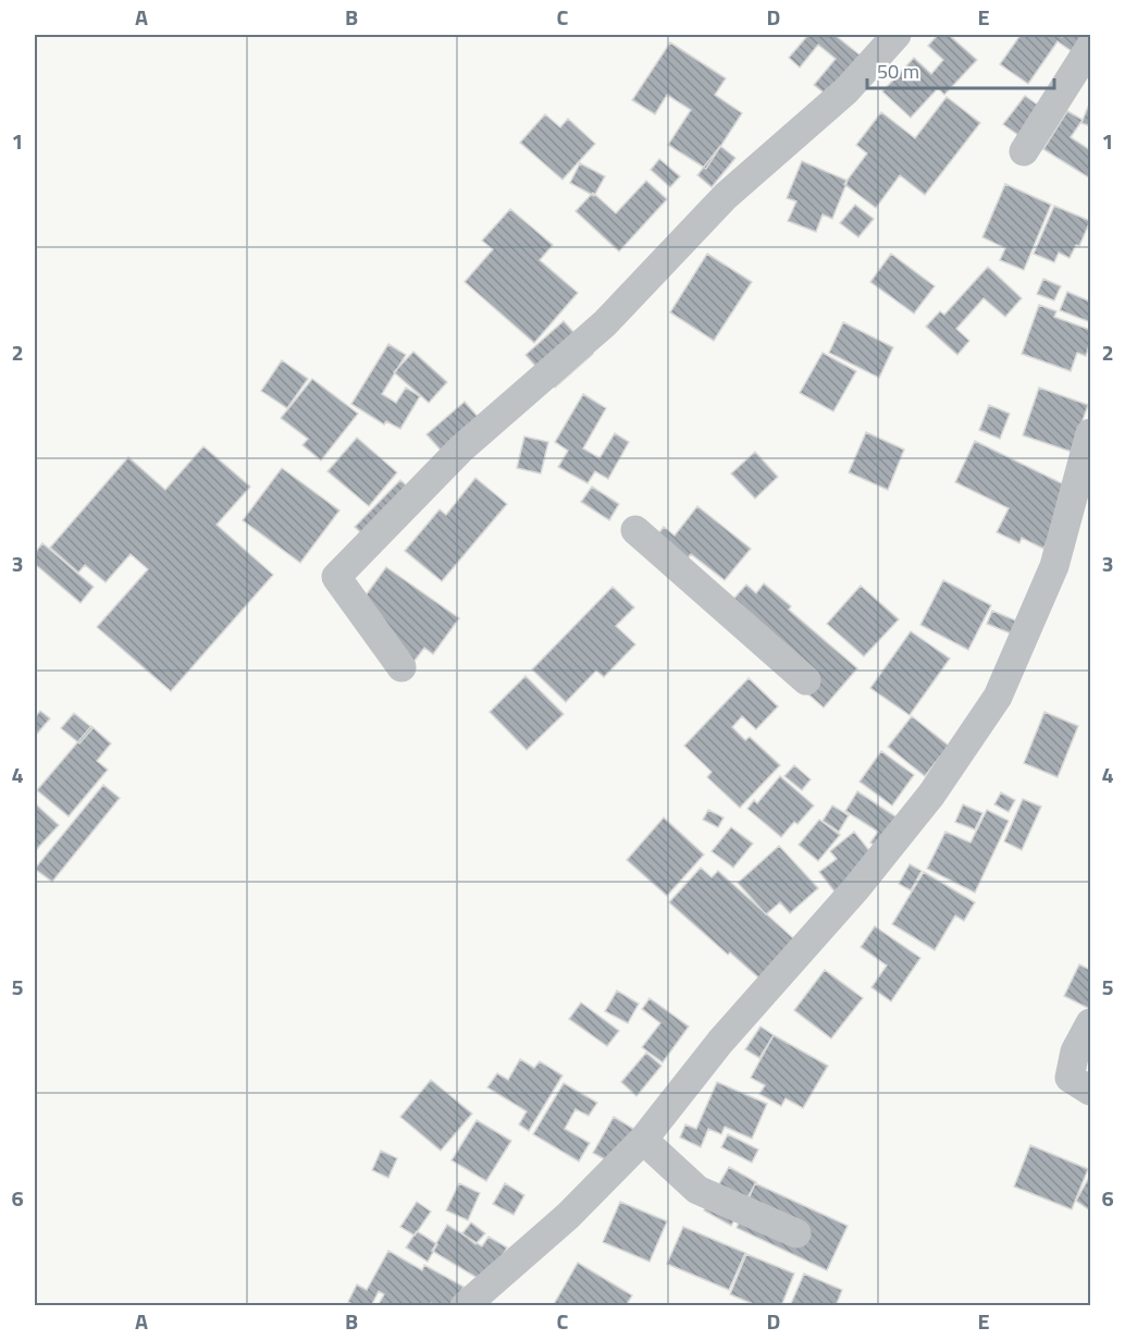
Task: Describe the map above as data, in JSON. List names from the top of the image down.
{
  "scale_bar": "50 m",
  "grid": {
    "columns": [
      "A",
      "B",
      "C",
      "D",
      "E"
    ],
    "rows": [
      "1",
      "2",
      "3",
      "4",
      "5",
      "6"
    ]
  }
}
